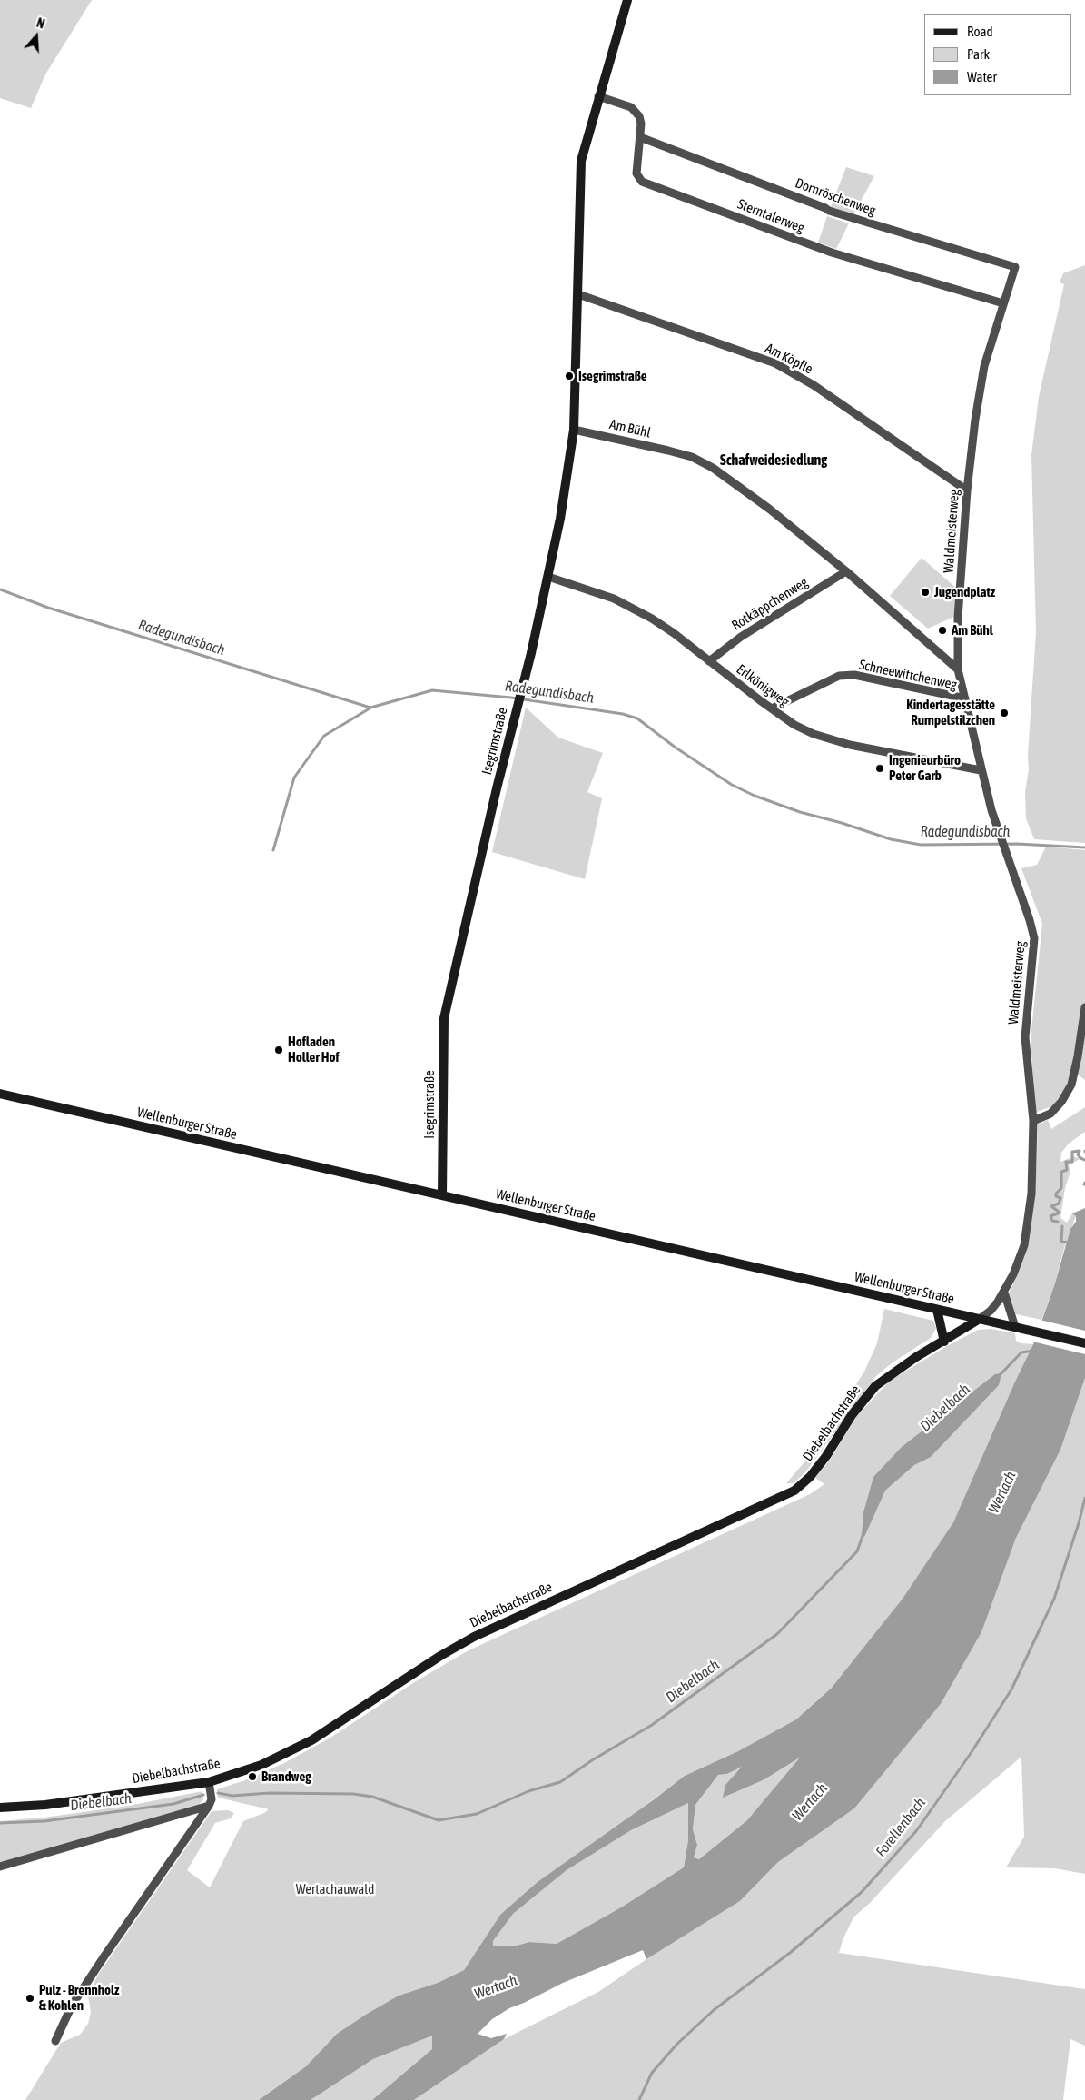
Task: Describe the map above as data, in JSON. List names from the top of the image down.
{
  "streets": {
    "street": [
      "Dornröschenweg",
      "Sterntalerweg",
      "Am Köpfle",
      "Am Bühl",
      "Waldmeisterweg",
      "Rotkäppchenweg",
      "Schneewittchenweg",
      "Erlkönigweg",
      "Isegrimstraße",
      "Wellenburger Straße",
      "Diebelbachstraße"
    ]
  },
  "crossings": [
    ["Dornröschenweg", "Sterntalerweg"],
    ["Dornröschenweg", "Waldmeisterweg"],
    ["Sterntalerweg", "Waldmeisterweg"],
    ["Sterntalerweg", "Isegrimstraße"],
    ["Am Köpfle", "Waldmeisterweg"],
    ["Am Köpfle", "Isegrimstraße"],
    ["Am Bühl", "Waldmeisterweg"],
    ["Am Bühl", "Rotkäppchenweg"],
    ["Am Bühl", "Isegrimstraße"],
    ["Waldmeisterweg", "Schneewittchenweg"],
    ["Waldmeisterweg", "Erlkönigweg"],
    ["Waldmeisterweg", "Wellenburger Straße"],
    ["Waldmeisterweg", "Diebelbachstraße"],
    ["Rotkäppchenweg", "Erlkönigweg"],
    ["Schneewittchenweg", "Erlkönigweg"],
    ["Erlkönigweg", "Isegrimstraße"],
    ["Isegrimstraße", "Wellenburger Straße"],
    ["Wellenburger Straße", "Diebelbachstraße"]
  ],
  "districts": ["Schafweidesiedlung"],
  "water": [
    "Radegundisbach",
    "Diebelbach",
    "Wertach",
    "Forellenbach"
  ],
  "parks": ["Wertachauwald"],
  "places": [
    "Isegrimstraße",
    "Jugendplatz",
    "Am Bühl",
    "Kindertagesstätte Rumpelstilzchen",
    "Ingenieurbüro Peter Garb",
    "Hofladen Holler Hof",
    "Brandweg",
    "Pulz - Brennholz & Kohlen"
  ],
  "legend": ["Road", "Park", "Water"],
  "north": "top"
}
